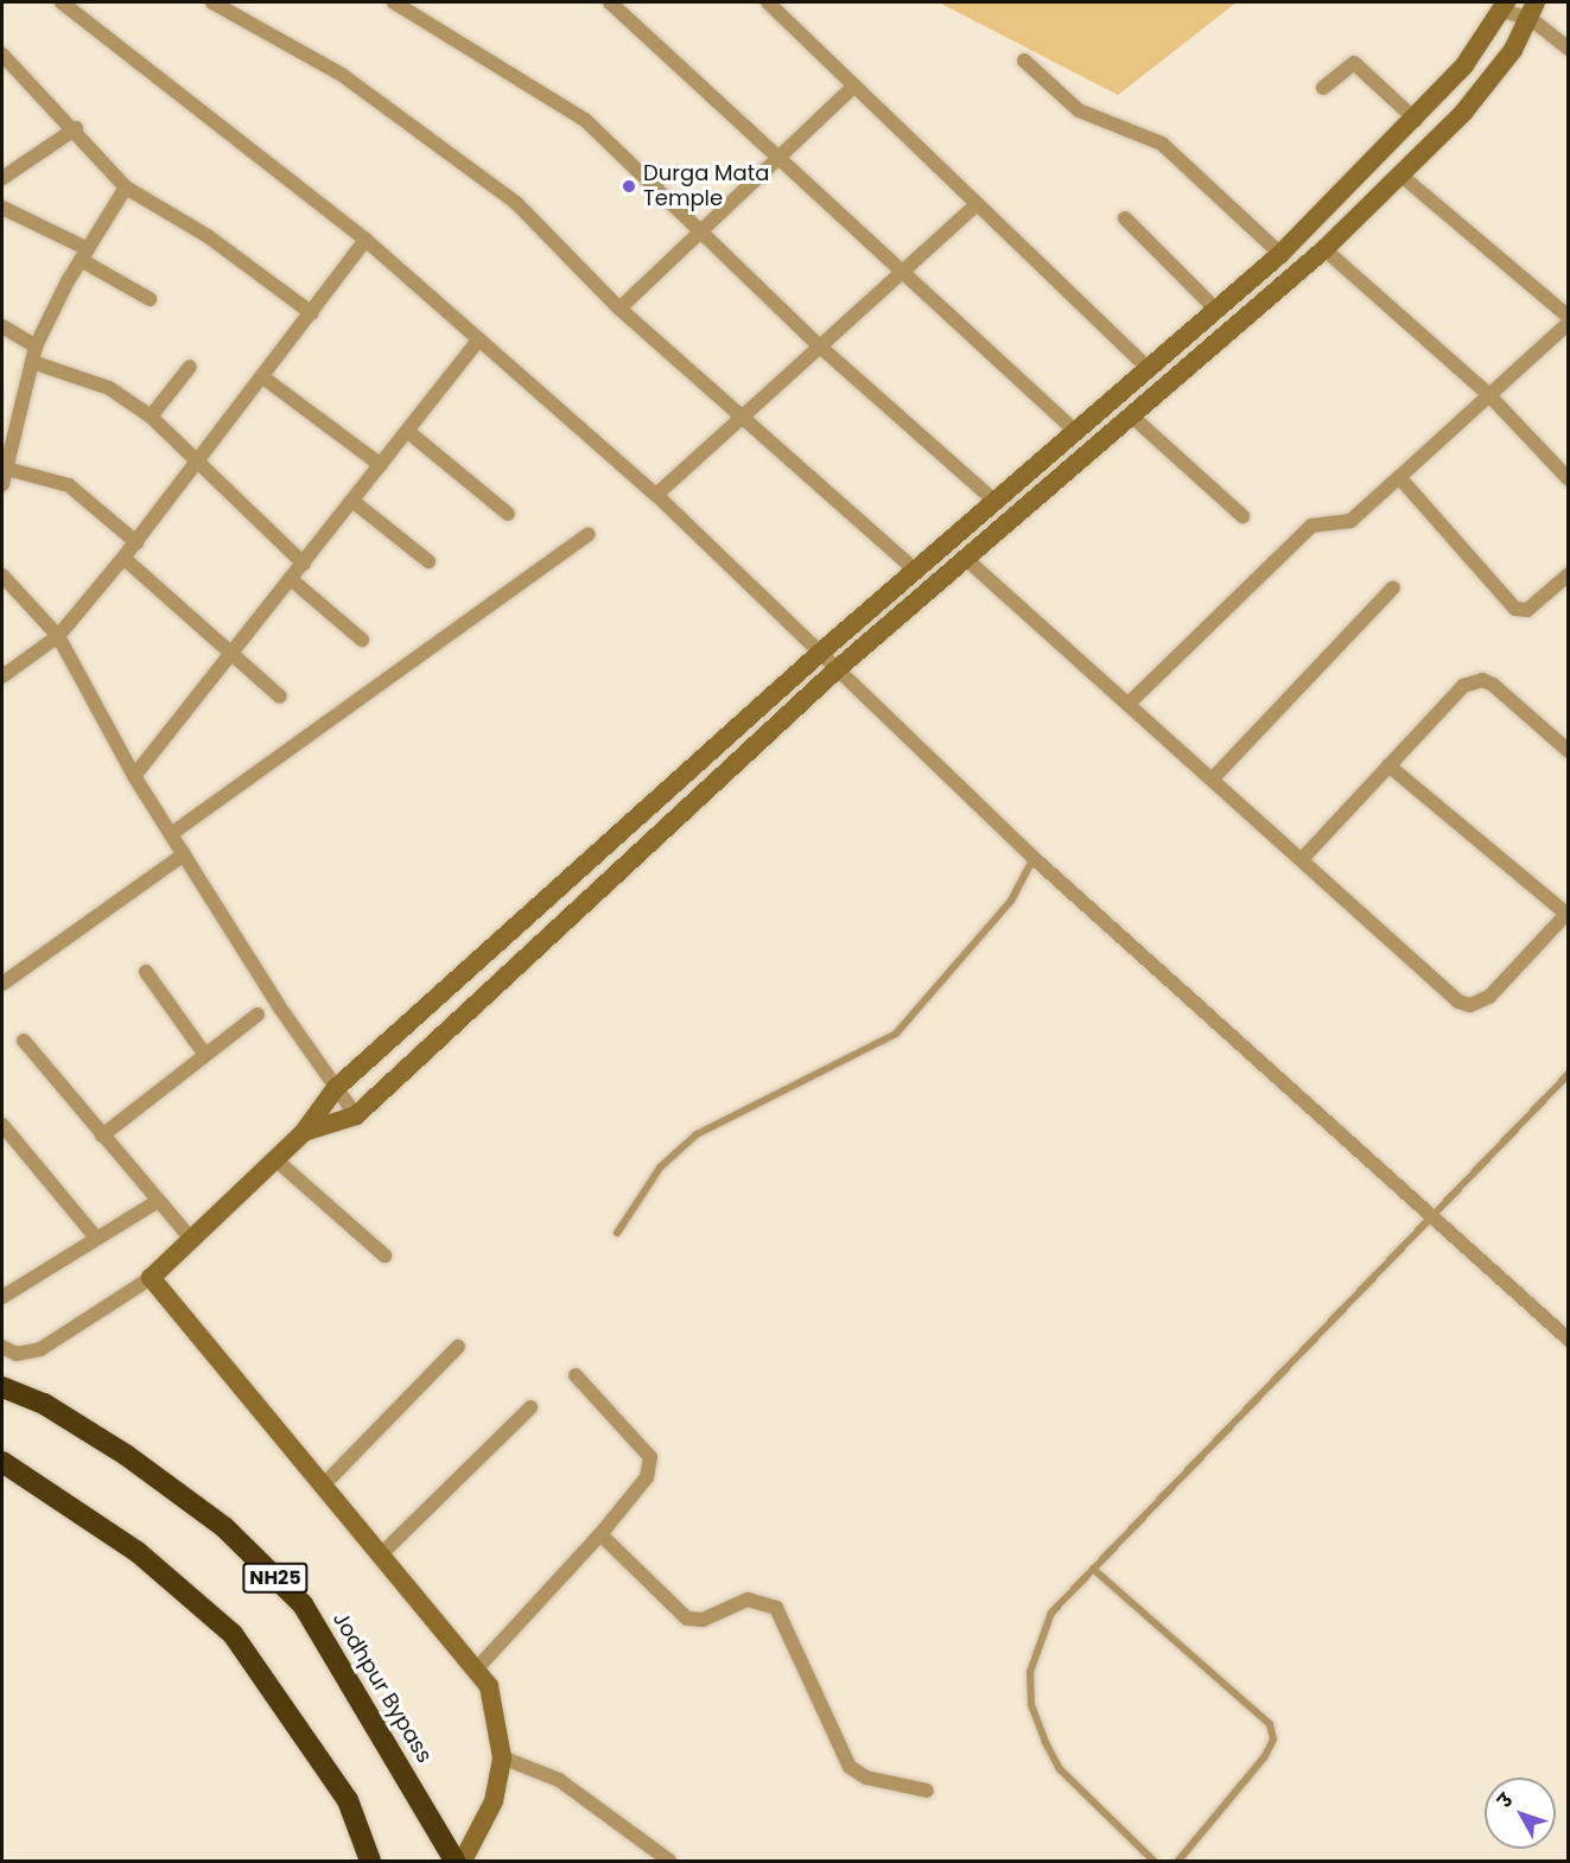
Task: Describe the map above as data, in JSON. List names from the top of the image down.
{
  "streets": {
    "highway": ["NH25", "Jodhpur Bypass"]
  },
  "places": ["Durga Mata Temple"],
  "north": "top left"
}
